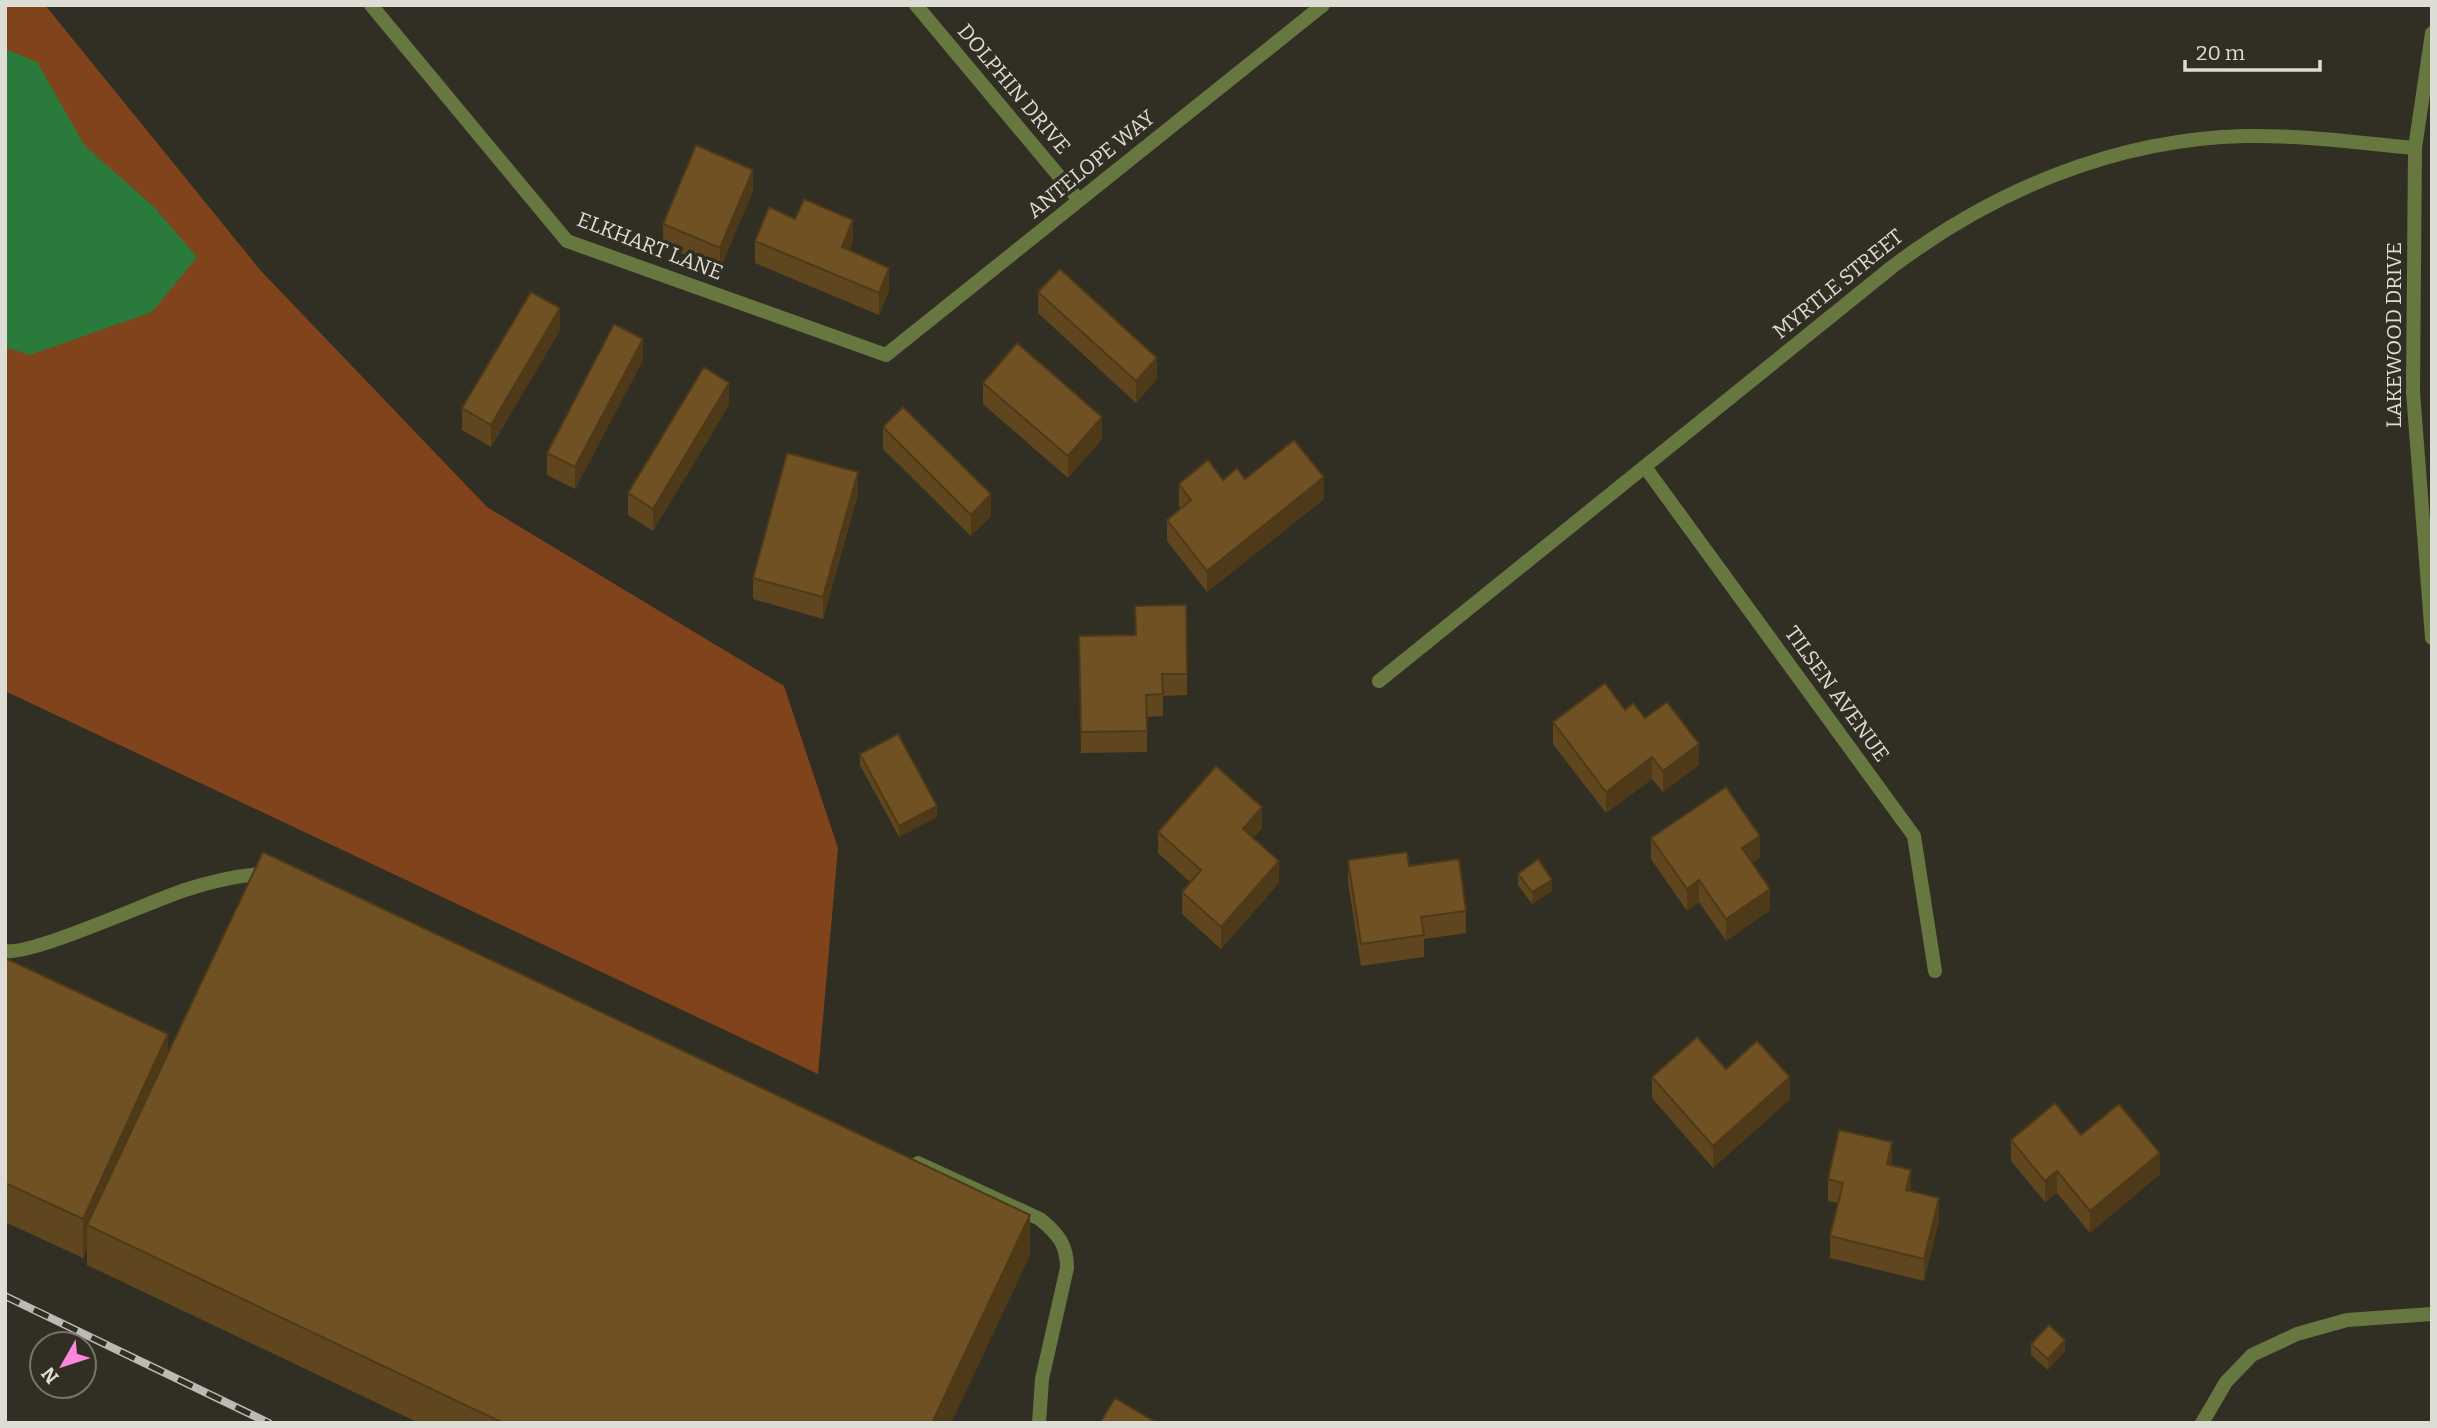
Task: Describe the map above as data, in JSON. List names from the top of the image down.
{
  "streets": {
    "street": [
      "DOLPHIN DRIVE",
      "ANTELOPE WAY",
      "ELKHART LANE",
      "MYRTLE STREET",
      "LAKEWOOD DRIVE",
      "TILSEN AVENUE"
    ]
  },
  "crossings": [
    ["DOLPHIN DRIVE", "ANTELOPE WAY"],
    ["ANTELOPE WAY", "ELKHART LANE"],
    ["MYRTLE STREET", "LAKEWOOD DRIVE"],
    ["MYRTLE STREET", "TILSEN AVENUE"]
  ],
  "scale_bar": "20 m",
  "north": "bottom left"
}
